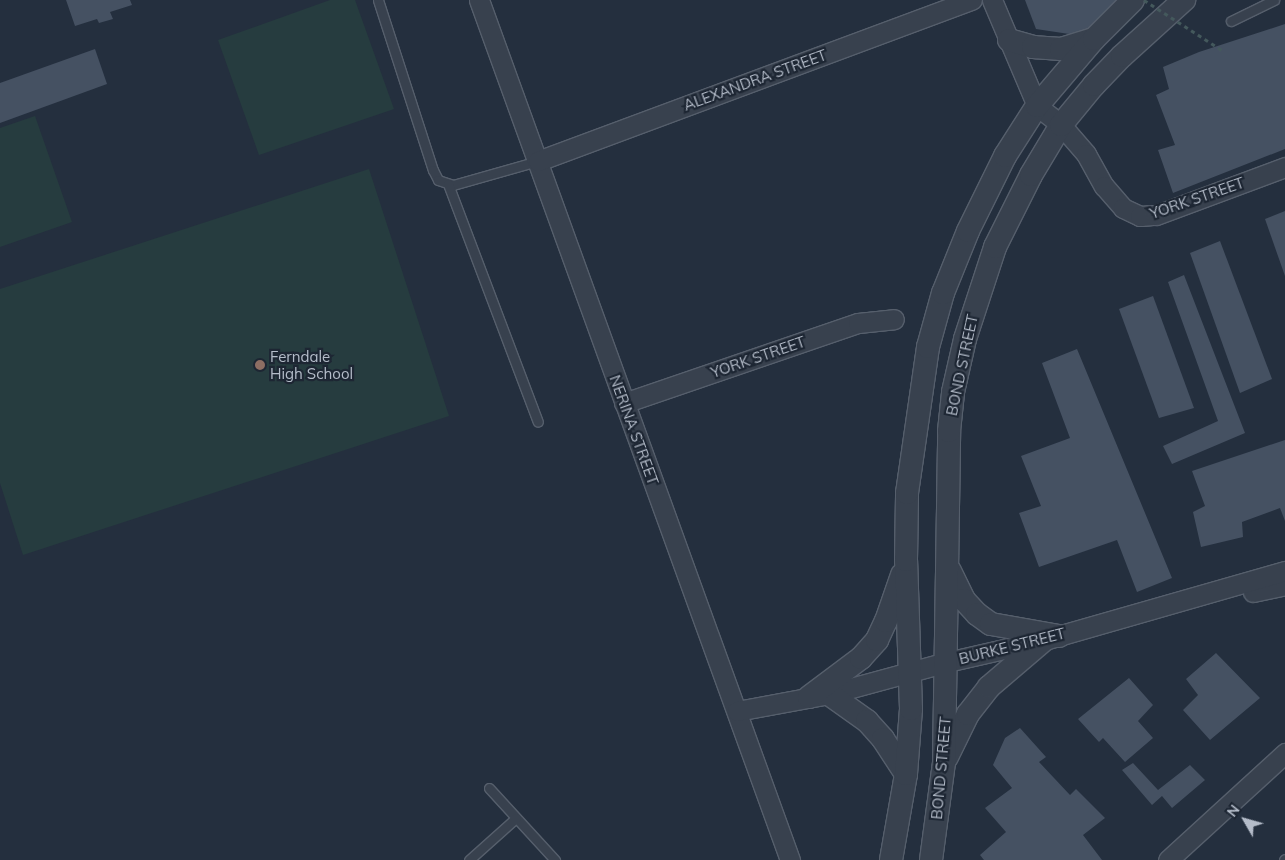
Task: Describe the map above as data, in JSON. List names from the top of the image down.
{
  "streets": {
    "street": [
      "ALEXANDRA STREET",
      "YORK STREET",
      "BOND STREET",
      "NERINA STREET",
      "BURKE STREET"
    ]
  },
  "crossings": [
    ["ALEXANDRA STREET", "NERINA STREET"],
    ["YORK STREET", "BOND STREET"],
    ["YORK STREET", "NERINA STREET"],
    ["BOND STREET", "BURKE STREET"],
    ["NERINA STREET", "BURKE STREET"]
  ],
  "places": ["Ferndale High School"],
  "north": "top left"
}
